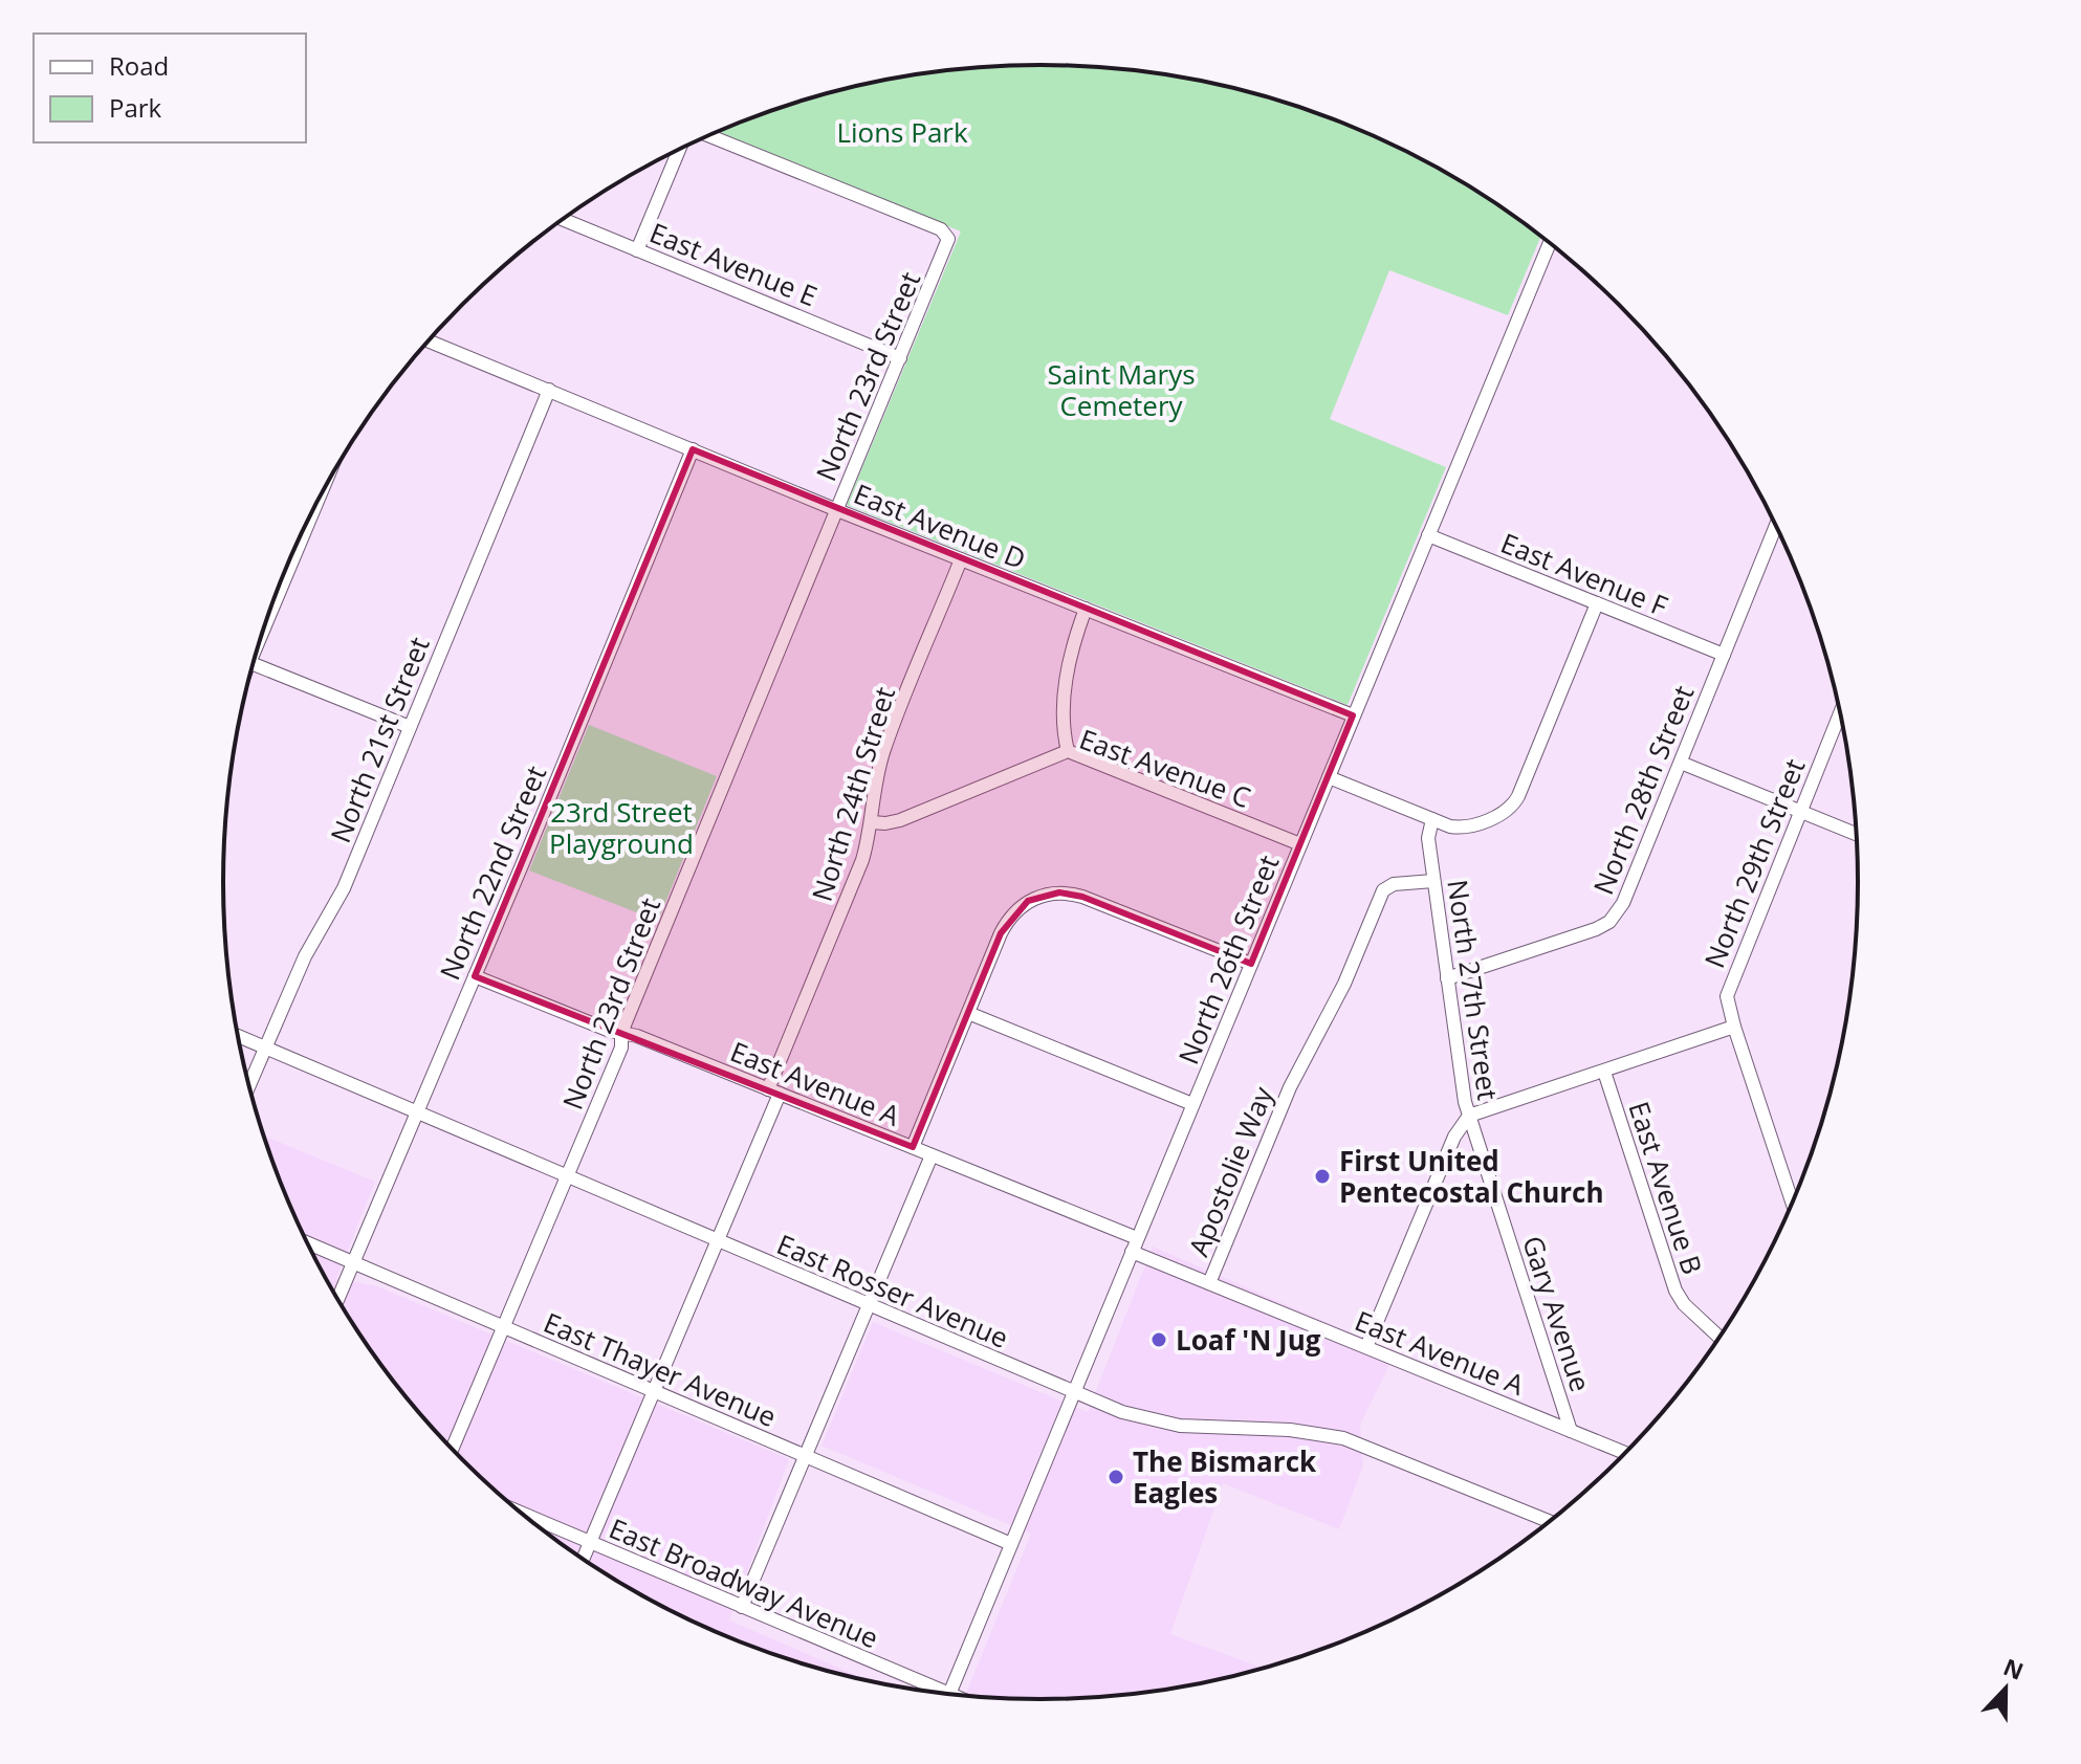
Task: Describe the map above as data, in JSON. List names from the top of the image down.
{
  "streets": {
    "street": [
      "East Avenue E",
      "North 23rd Street",
      "East Avenue D",
      "East Avenue F",
      "North 21st Street",
      "East Avenue C",
      "North 28th Street",
      "North 24th Street",
      "North 29th Street",
      "North 22nd Street",
      "North 26th Street",
      "North 27th Street",
      "East Avenue A",
      "Apostolie Way",
      "East Avenue B",
      "East Rosser Avenue",
      "Gary Avenue",
      "East Thayer Avenue",
      "East Broadway Avenue"
    ]
  },
  "crossings": [
    ["East Avenue E", "North 23rd Street"],
    ["North 23rd Street", "East Avenue D"],
    ["North 23rd Street", "East Avenue A"],
    ["North 23rd Street", "East Rosser Avenue"],
    ["North 23rd Street", "East Thayer Avenue"],
    ["East Avenue D", "North 21st Street"],
    ["East Avenue D", "North 24th Street"],
    ["East Avenue D", "North 22nd Street"],
    ["East Avenue D", "North 26th Street"],
    ["East Avenue F", "North 28th Street"],
    ["East Avenue F", "North 26th Street"],
    ["North 21st Street", "East Rosser Avenue"],
    ["East Avenue C", "North 24th Street"],
    ["East Avenue C", "North 26th Street"],
    ["North 28th Street", "North 27th Street"],
    ["North 24th Street", "East Avenue A"],
    ["North 24th Street", "East Rosser Avenue"],
    ["North 24th Street", "East Thayer Avenue"],
    ["North 24th Street", "East Broadway Avenue"],
    ["North 22nd Street", "East Avenue A"],
    ["North 22nd Street", "East Rosser Avenue"],
    ["North 22nd Street", "East Thayer Avenue"],
    ["North 26th Street", "East Avenue A"],
    ["North 26th Street", "East Rosser Avenue"],
    ["North 26th Street", "East Thayer Avenue"],
    ["North 27th Street", "East Avenue A"],
    ["North 27th Street", "Apostolie Way"],
    ["North 27th Street", "Gary Avenue"],
    ["East Avenue A", "Apostolie Way"],
    ["East Avenue A", "Gary Avenue"]
  ],
  "parks": ["Lions Park", "Saint Marys Cemetery", "23rd Street Playground"],
  "places": ["First United Pentecostal Church", "Loaf 'N Jug", "The Bismarck Eagles"],
  "legend": ["Road", "Park"],
  "north": "top"
}
